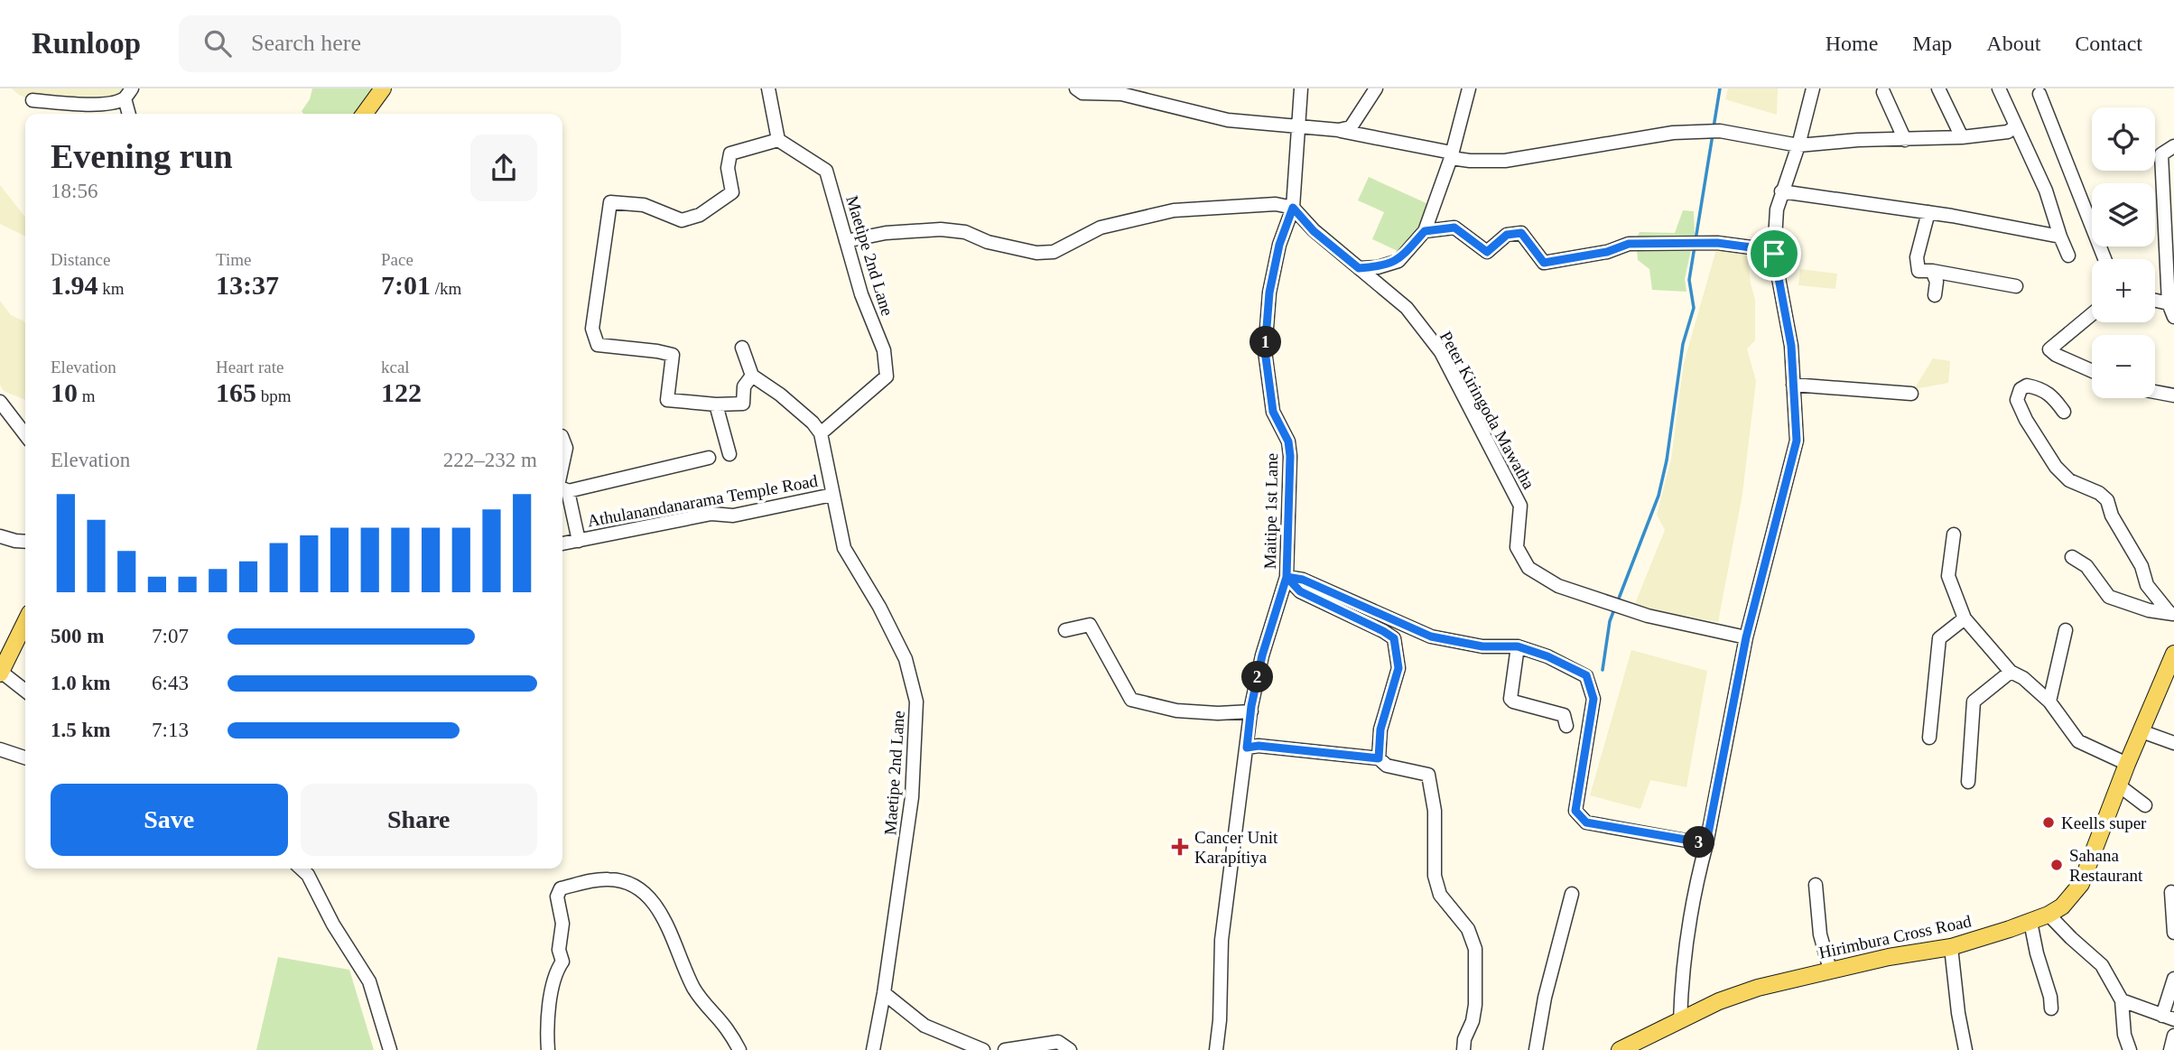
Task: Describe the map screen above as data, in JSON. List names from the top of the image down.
{
  "streets": {
    "main road": ["Hirimbura Cross Road"],
    "street": [
      "Maetipe 2nd Lane",
      "Peter Kiringoda Mawatha",
      "Athulanandanarama Temple Road",
      "Maitipe 1st Lane"
    ]
  },
  "crossings": [
    ["Maetipe 2nd Lane", "Athulanandanarama Temple Road"],
    ["Peter Kiringoda Mawatha", "Maitipe 1st Lane"]
  ],
  "places": {
    "other": ["Keells super", "Sahana Restaurant"],
    "health": ["Cancer Unit Karapitiya"]
  },
  "page": {
    "header": "Runloop",
    "search": "Search here",
    "nav": [
      "Home",
      "Map",
      "About",
      "Contact"
    ],
    "map_buttons": ["+", "−"],
    "heading": ["Evening run", "18:56"],
    "stats": [
      ["Distance", "1.94 km"],
      ["Time", "13:37"],
      ["Pace", "7:01 /km"],
      ["Elevation", "10 m"],
      ["Heart rate", "165 bpm"],
      ["kcal", "122"]
    ],
    "pins": ["1", "2", "3"],
    "chart": ["Elevation", "222–232 m"],
    "list": [
      {
        "name": "500 m",
        "note": "7:07"
      },
      {
        "name": "1.0 km",
        "note": "6:43"
      },
      {
        "name": "1.5 km",
        "note": "7:13"
      }
    ],
    "buttons": ["Save", "Share"]
  }
}
